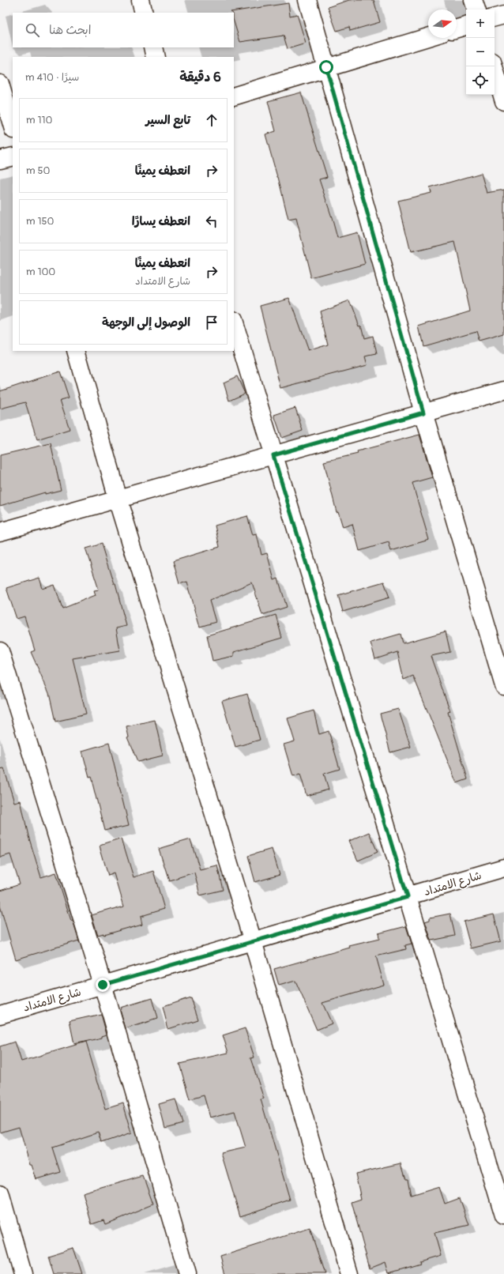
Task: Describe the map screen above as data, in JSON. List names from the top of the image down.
{
  "streets": {
    "street": ["شارع الامتداد"]
  },
  "north": "right",
  "page": {
    "map_buttons": ["+", "−"],
    "search": "ابحث هنا",
    "heading": ["6 دقيقة", "سيرًا · 410 m"],
    "list": [
      ["تابع السير", "110 m"],
      ["انعطف يمينًا", "50 m"],
      ["انعطف يسارًا", "150 m"],
      ["انعطف يمينًا", "شارع الامتداد", "100 m"],
      "الوصول إلى الوجهة"
    ]
  }
}
